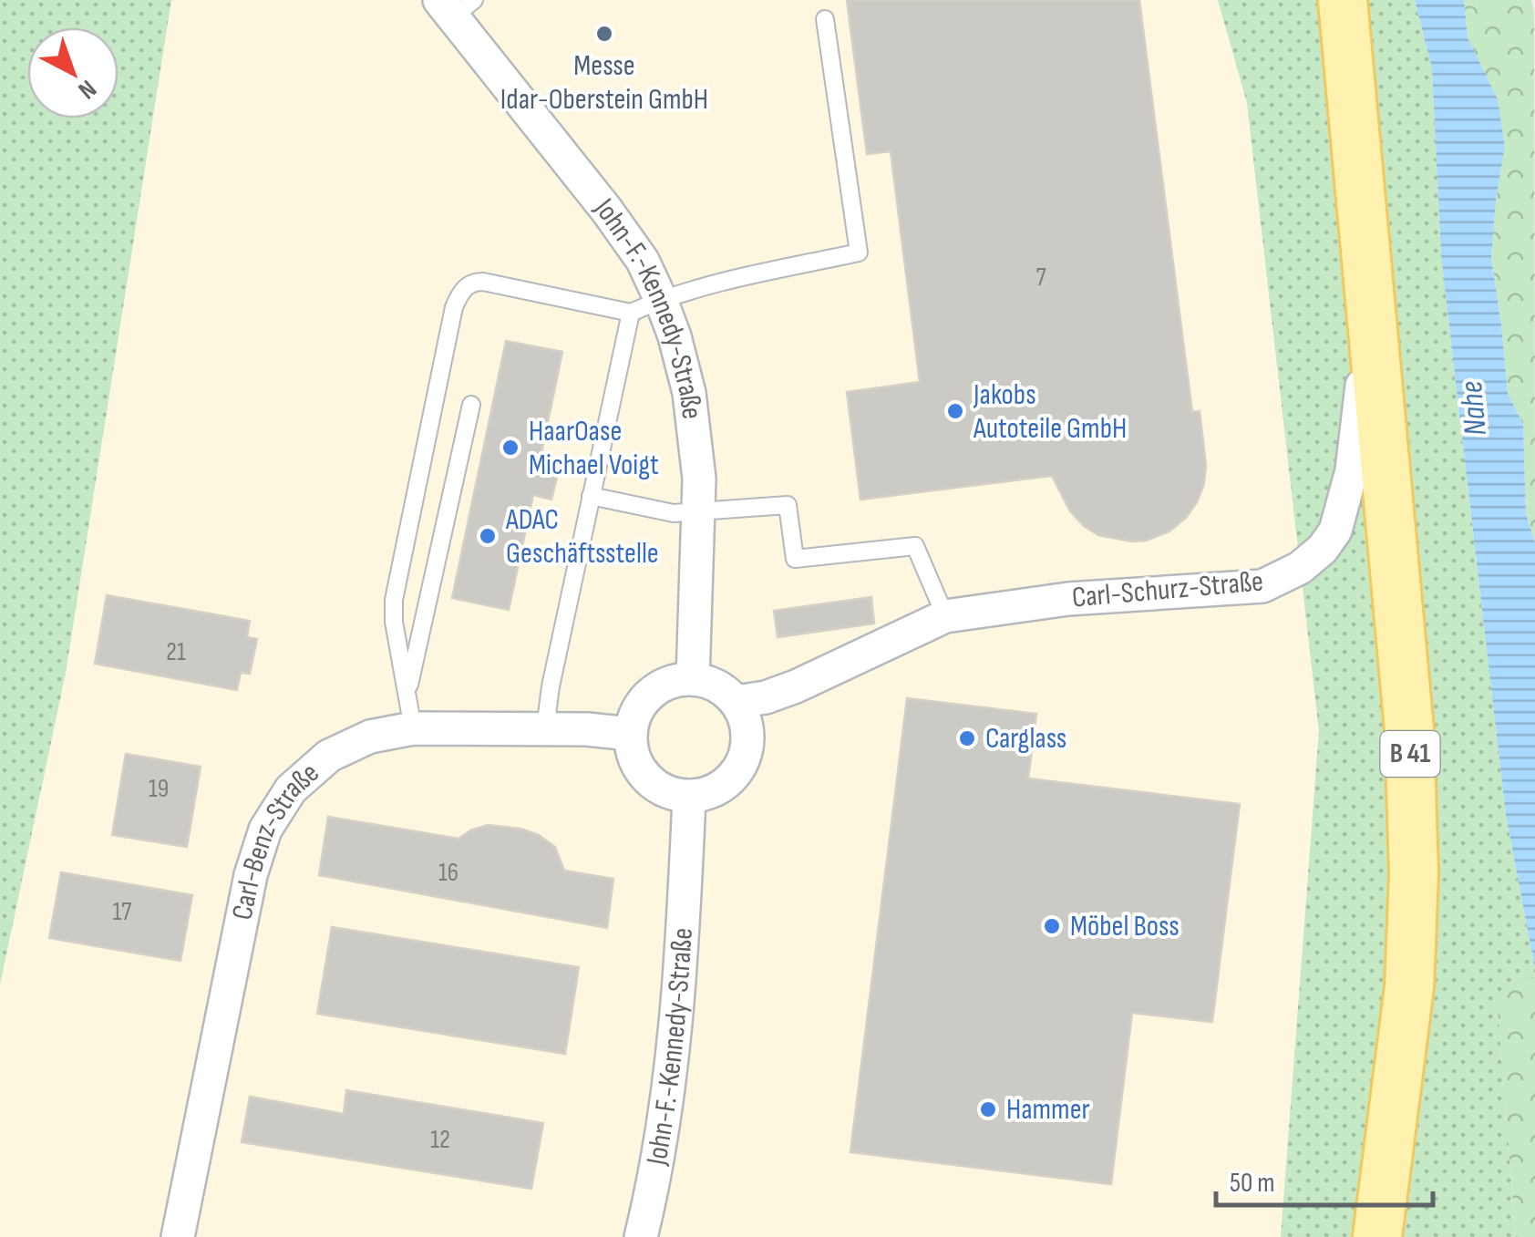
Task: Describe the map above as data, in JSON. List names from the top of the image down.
{
  "streets": {
    "main road": ["B 41"],
    "street": ["John-F.-Kennedy-Straße", "Carl-Schurz-Straße", "Carl-Benz-Straße"]
  },
  "crossings": [
    ["John-F.-Kennedy-Straße", "Carl-Schurz-Straße"],
    ["John-F.-Kennedy-Straße", "Carl-Benz-Straße"],
    ["Carl-Schurz-Straße", "B 41"],
    ["Carl-Schurz-Straße", "Carl-Benz-Straße"]
  ],
  "water": ["Nahe"],
  "places": [
    "Messe Idar-Oberstein GmbH",
    "Jakobs Autoteile GmbH",
    "HaarOase Michael Voigt",
    "ADAC Geschäftsstelle",
    "Carglass",
    "Möbel Boss",
    "Hammer"
  ],
  "house_numbers": [
    "7",
    "21",
    "19",
    "16",
    "17",
    "12"
  ],
  "scale_bar": "50 m",
  "north": "bottom right"
}
